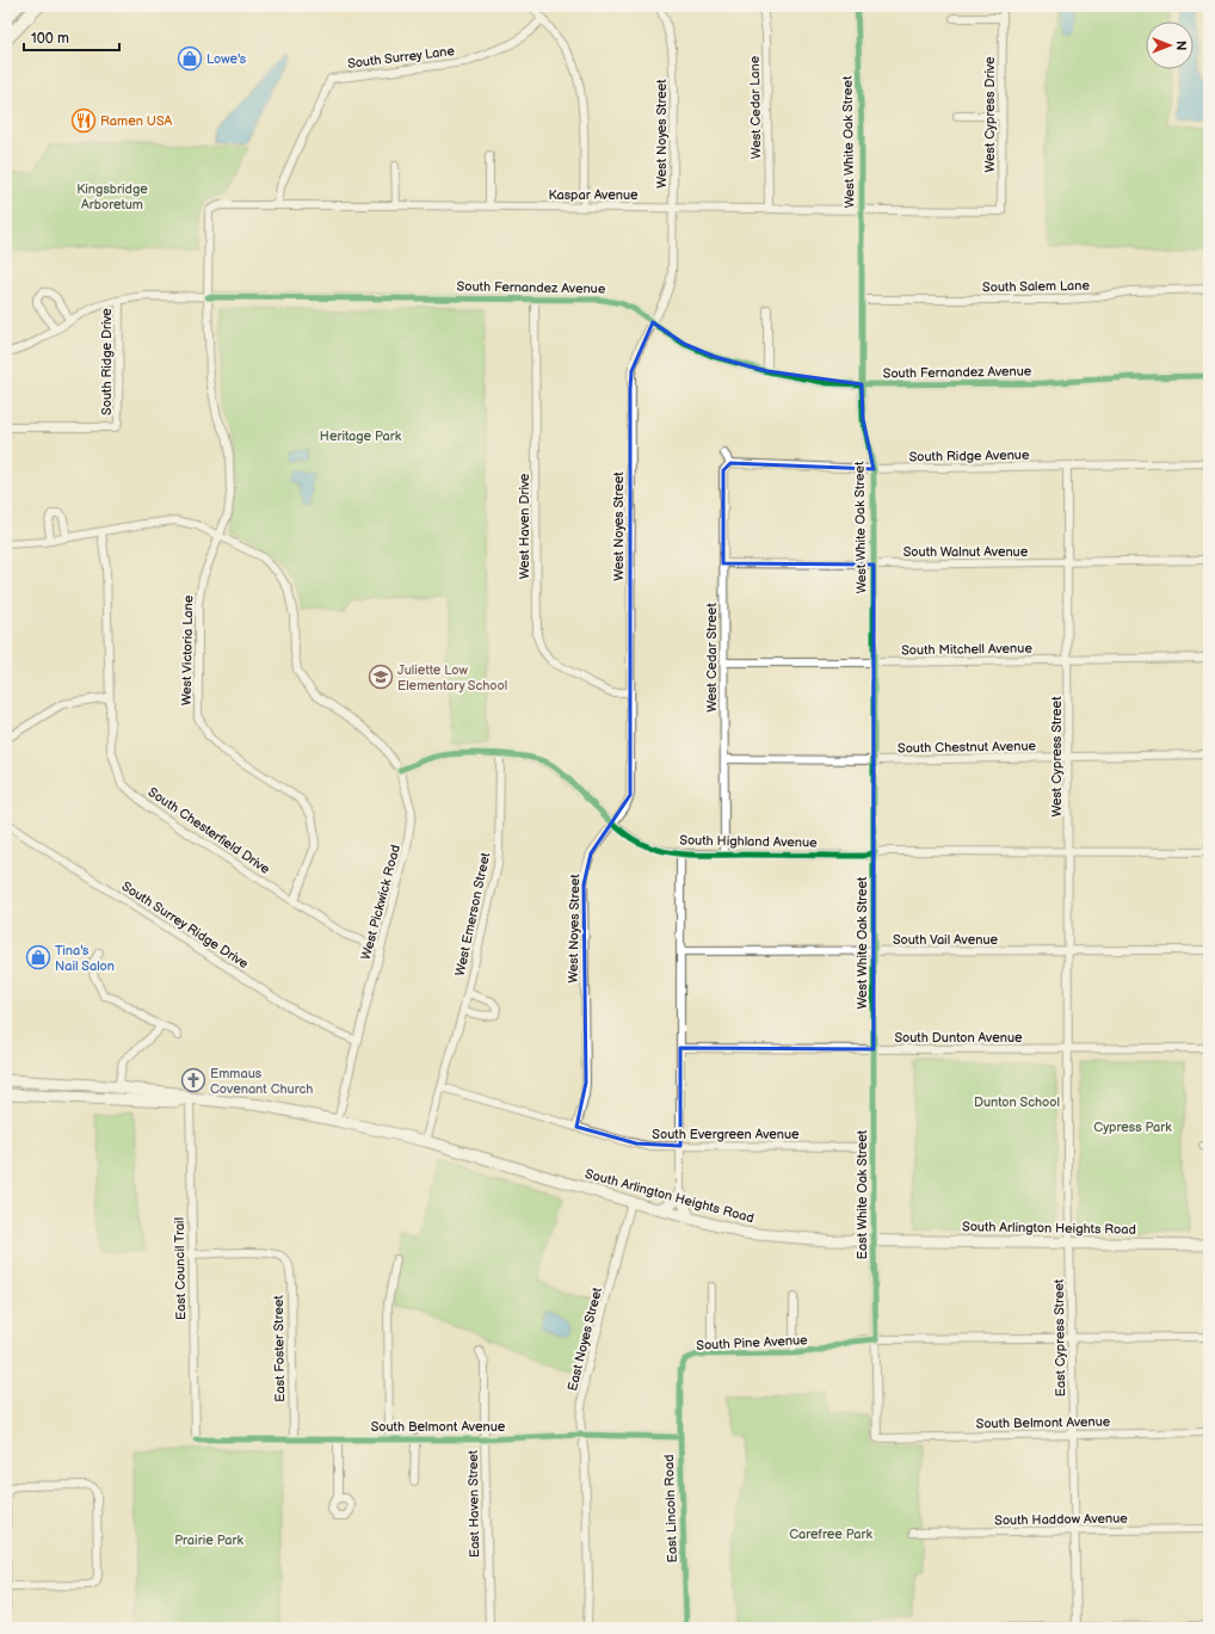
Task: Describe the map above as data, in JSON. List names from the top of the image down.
{
  "streets": {
    "main road": ["South Arlington Heights Road"],
    "street": [
      "South Surrey Lane",
      "West Cedar Lane",
      "West Cypress Drive",
      "West Noyes Street",
      "West White Oak Street",
      "Kaspar Avenue",
      "South Salem Lane",
      "South Fernandez Avenue",
      "South Ridge Drive",
      "South Ridge Avenue",
      "West Haven Drive",
      "South Walnut Avenue",
      "South Mitchell Avenue",
      "West Victoria Lane",
      "West Cedar Street",
      "South Chestnut Avenue",
      "West Cypress Street",
      "South Chesterfield Drive",
      "South Highland Avenue",
      "West Pickwick Road",
      "West Emerson Street",
      "South Surrey Ridge Drive",
      "South Vail Avenue",
      "South Dunton Avenue",
      "South Evergreen Avenue",
      "East White Oak Street",
      "East Council Trail",
      "East Cypress Street",
      "East Noyes Street",
      "South Pine Avenue",
      "East Foster Street",
      "South Belmont Avenue",
      "East Haven Street",
      "East Lincoln Road",
      "South Haddow Avenue"
    ]
  },
  "crossings": [
    ["South Surrey Lane", "Kaspar Avenue"],
    ["West Cedar Lane", "Kaspar Avenue"],
    ["West Cypress Drive", "Kaspar Avenue"],
    ["West Noyes Street", "Kaspar Avenue"],
    ["West Noyes Street", "South Fernandez Avenue"],
    ["West Noyes Street", "West Haven Drive"],
    ["West Noyes Street", "South Highland Avenue"],
    ["West Noyes Street", "South Evergreen Avenue"],
    ["West White Oak Street", "Kaspar Avenue"],
    ["West White Oak Street", "South Salem Lane"],
    ["West White Oak Street", "South Fernandez Avenue"],
    ["West White Oak Street", "South Ridge Avenue"],
    ["West White Oak Street", "South Walnut Avenue"],
    ["West White Oak Street", "South Mitchell Avenue"],
    ["West White Oak Street", "South Chestnut Avenue"],
    ["West White Oak Street", "South Highland Avenue"],
    ["West White Oak Street", "South Vail Avenue"],
    ["West White Oak Street", "South Dunton Avenue"],
    ["West White Oak Street", "East White Oak Street"],
    ["Kaspar Avenue", "West Victoria Lane"],
    ["South Fernandez Avenue", "South Ridge Drive"],
    ["South Fernandez Avenue", "West Haven Drive"],
    ["South Fernandez Avenue", "West Victoria Lane"],
    ["South Ridge Avenue", "West Cedar Street"],
    ["South Ridge Avenue", "West Cypress Street"],
    ["South Walnut Avenue", "West Cedar Street"],
    ["South Walnut Avenue", "West Cypress Street"],
    ["South Mitchell Avenue", "West Cedar Street"],
    ["South Mitchell Avenue", "West Cypress Street"],
    ["West Victoria Lane", "South Chesterfield Drive"],
    ["West Cedar Street", "South Chestnut Avenue"],
    ["West Cedar Street", "South Highland Avenue"],
    ["South Chestnut Avenue", "West Cypress Street"],
    ["West Cypress Street", "South Highland Avenue"],
    ["West Cypress Street", "South Vail Avenue"],
    ["West Cypress Street", "South Dunton Avenue"],
    ["West Cypress Street", "East Cypress Street"],
    ["South Chesterfield Drive", "West Pickwick Road"],
    ["South Highland Avenue", "West Pickwick Road"],
    ["South Highland Avenue", "West Emerson Street"],
    ["West Pickwick Road", "South Surrey Ridge Drive"],
    ["West Pickwick Road", "South Arlington Heights Road"],
    ["West Emerson Street", "South Evergreen Avenue"],
    ["West Emerson Street", "South Arlington Heights Road"],
    ["South Dunton Avenue", "East White Oak Street"],
    ["South Dunton Avenue", "East Cypress Street"],
    ["South Evergreen Avenue", "East White Oak Street"],
    ["East White Oak Street", "South Arlington Heights Road"],
    ["East White Oak Street", "South Pine Avenue"],
    ["East White Oak Street", "South Belmont Avenue"],
    ["South Arlington Heights Road", "East Council Trail"],
    ["South Arlington Heights Road", "East Cypress Street"],
    ["South Arlington Heights Road", "East Noyes Street"],
    ["East Council Trail", "East Foster Street"],
    ["East Council Trail", "South Belmont Avenue"],
    ["East Cypress Street", "South Pine Avenue"],
    ["East Cypress Street", "South Belmont Avenue"],
    ["East Cypress Street", "South Haddow Avenue"],
    ["East Noyes Street", "South Belmont Avenue"],
    ["South Pine Avenue", "East Lincoln Road"],
    ["East Foster Street", "South Belmont Avenue"],
    ["South Belmont Avenue", "East Haven Street"],
    ["South Belmont Avenue", "East Lincoln Road"]
  ],
  "parks": [
    "Kingsbridge Arboretum",
    "Heritage Park",
    "Dunton School",
    "Cypress Park",
    "Carefree Park",
    "Prairie Park"
  ],
  "places": {
    "shop": ["Lowe's", "Tina's Nail Salon"],
    "restaurant": ["Ramen USA"],
    "school or university": ["Juliette Low Elementary School"],
    "church": ["Emmaus Covenant Church"]
  },
  "scale_bar": "100 m",
  "north": "right"
}
